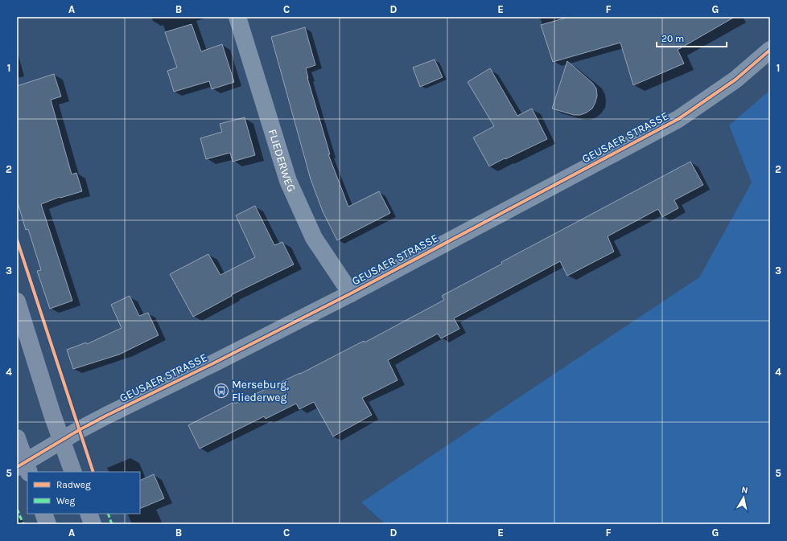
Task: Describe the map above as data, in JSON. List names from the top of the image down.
{
  "streets": {
    "street": ["GEUSAER STRASSE", "FLIEDERWEG"]
  },
  "crossings": [
    ["GEUSAER STRASSE", "FLIEDERWEG"]
  ],
  "places": {
    "bus stop": ["Merseburg, Fliederweg"]
  },
  "legend": ["Radweg", "Weg"],
  "scale_bar": "20 m",
  "north": "top",
  "grid": {
    "columns": [
      "A",
      "B",
      "C",
      "D",
      "E",
      "F",
      "G"
    ],
    "rows": [
      "1",
      "2",
      "3",
      "4",
      "5"
    ]
  }
}
